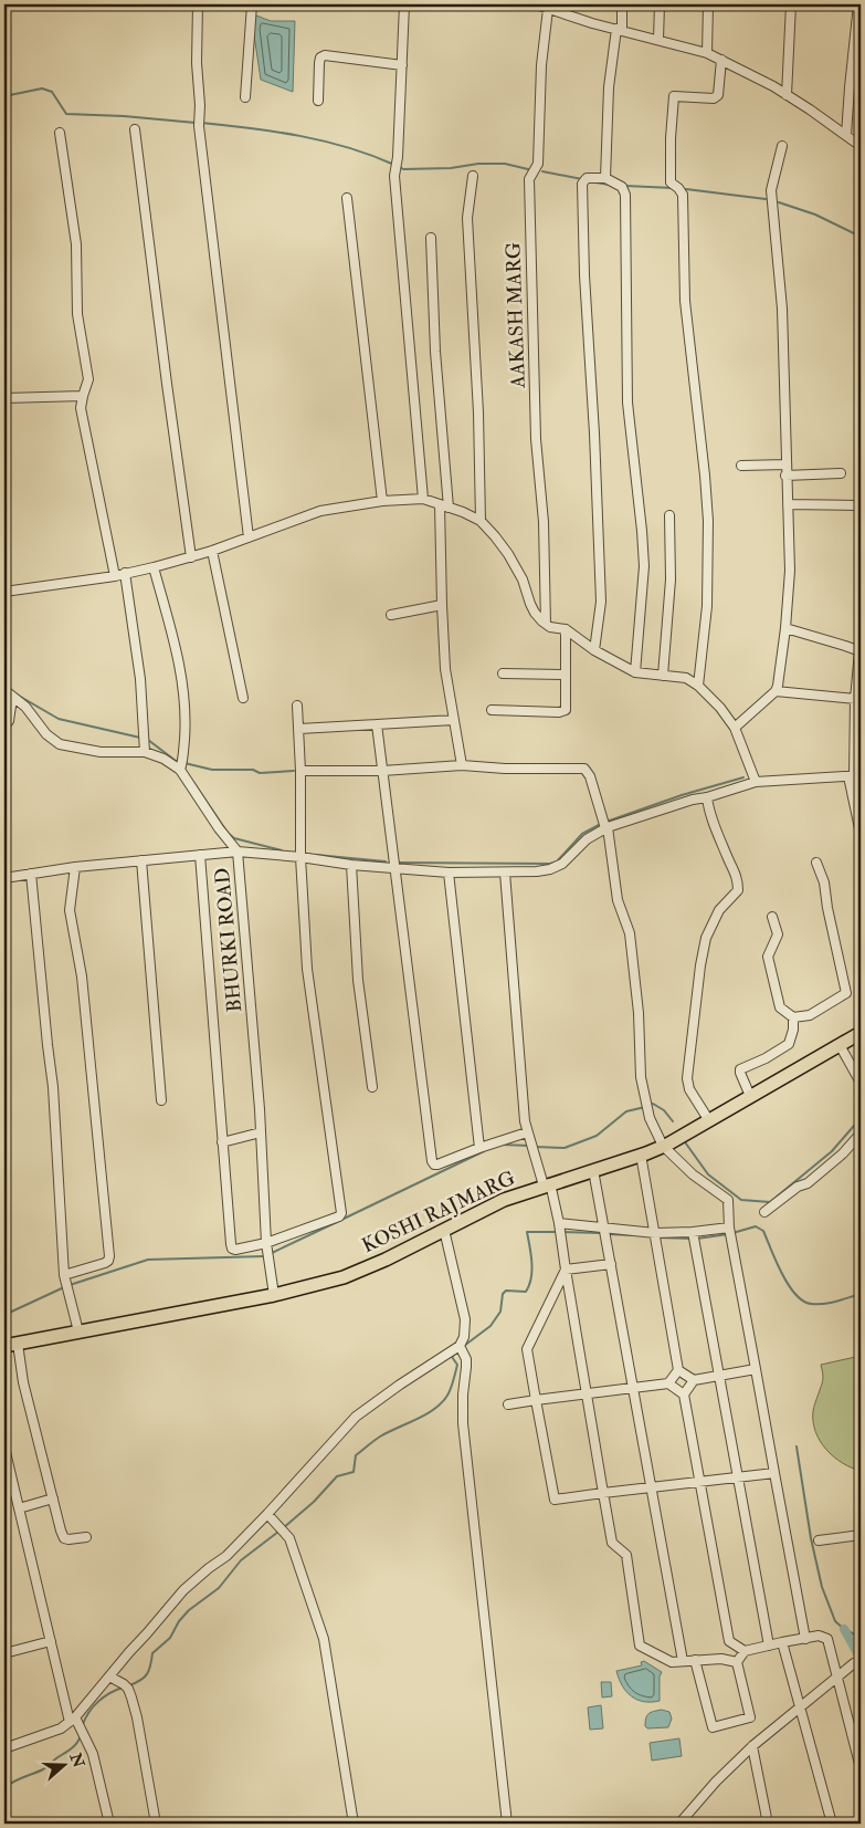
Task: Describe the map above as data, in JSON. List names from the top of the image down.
{
  "streets": {
    "main road": ["KOSHI RAJMARG"],
    "street": ["AAKASH MARG", "BHURKI ROAD"]
  },
  "crossings": [
    ["BHURKI ROAD", "KOSHI RAJMARG"]
  ],
  "north": "right"
}
